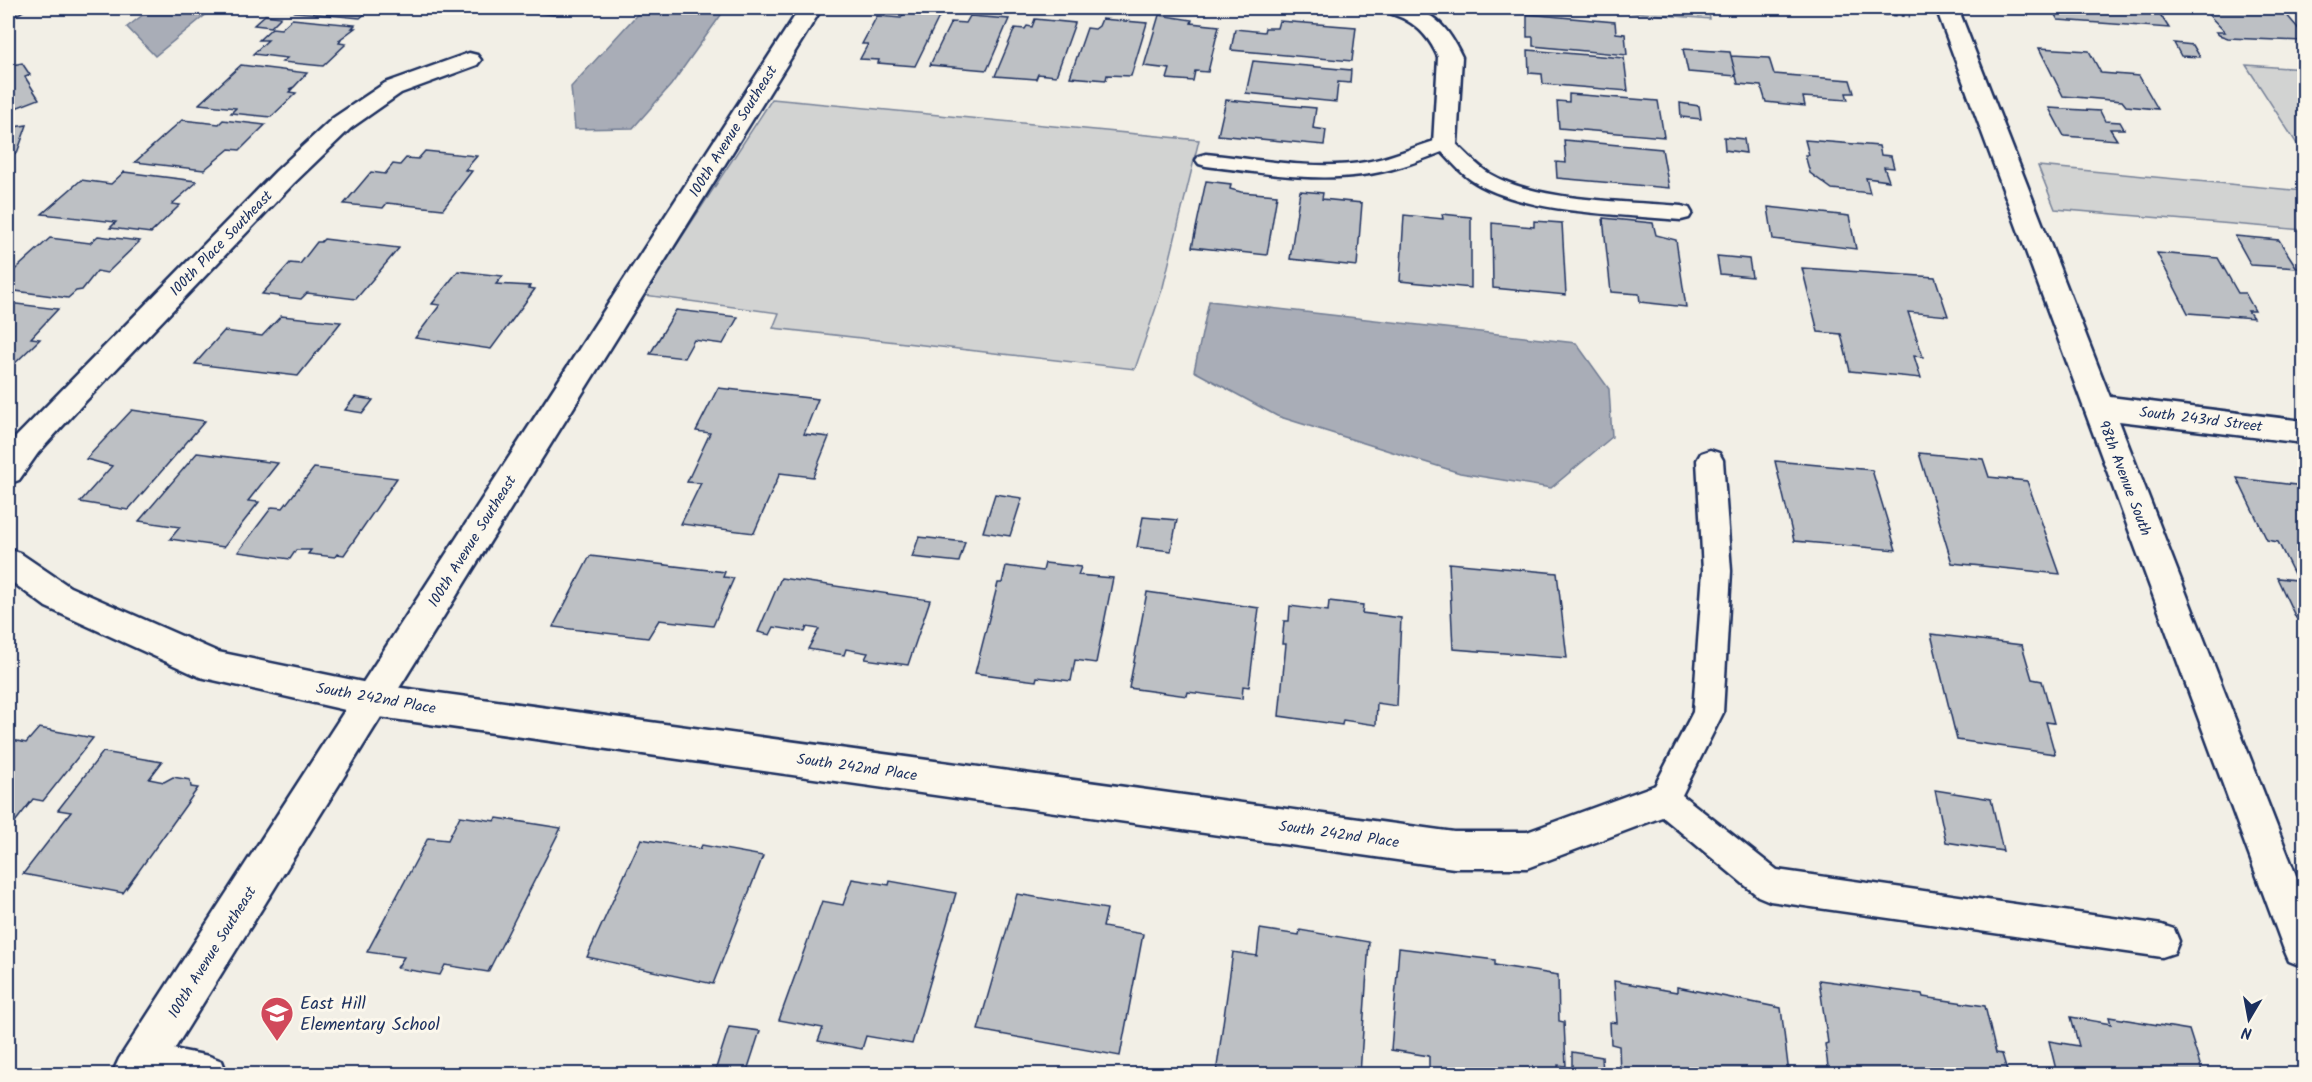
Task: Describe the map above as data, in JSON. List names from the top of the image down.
{
  "streets": {
    "street": [
      "100th Avenue Southeast",
      "100th Place Southeast",
      "South 243rd Street",
      "98th Avenue South",
      "South 242nd Place"
    ]
  },
  "crossings": [
    ["100th Avenue Southeast", "South 242nd Place"],
    ["South 243rd Street", "98th Avenue South"]
  ],
  "places": {
    "school or university": ["East Hill Elementary School"]
  },
  "north": "bottom"
}
